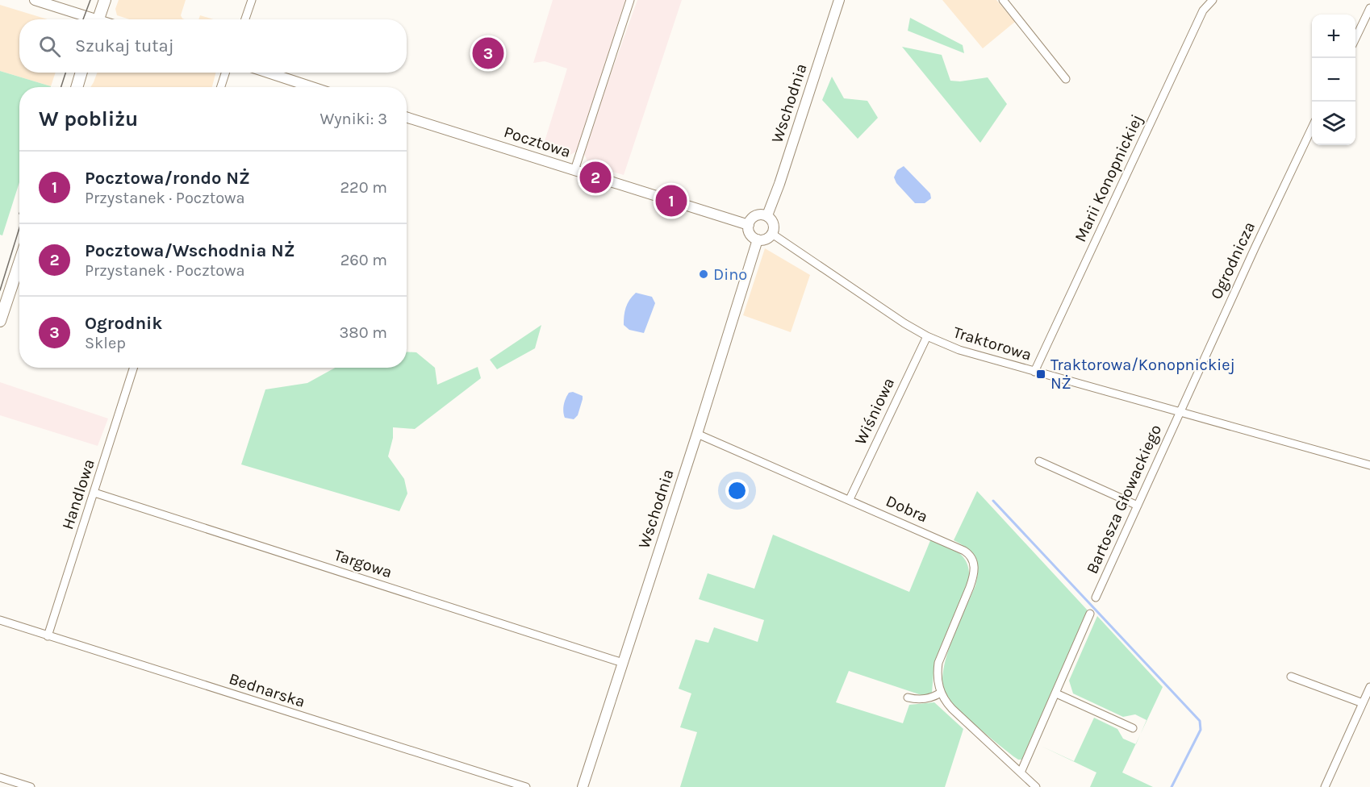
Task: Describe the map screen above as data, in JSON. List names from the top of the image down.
{
  "streets": {
    "street": [
      "Wschodnia",
      "Pocztowa",
      "Marii Konopnickiej",
      "Ogrodnicza",
      "Traktorowa",
      "Wiśniowa",
      "Handlowa",
      "Bartosza Głowackiego",
      "Dobra",
      "Targowa",
      "Bednarska"
    ]
  },
  "crossings": [
    ["Wschodnia", "Pocztowa"],
    ["Wschodnia", "Traktorowa"],
    ["Wschodnia", "Dobra"],
    ["Wschodnia", "Targowa"],
    ["Pocztowa", "Traktorowa"],
    ["Marii Konopnickiej", "Traktorowa"],
    ["Ogrodnicza", "Traktorowa"],
    ["Ogrodnicza", "Bartosza Głowackiego"],
    ["Traktorowa", "Wiśniowa"],
    ["Traktorowa", "Bartosza Głowackiego"],
    ["Wiśniowa", "Dobra"],
    ["Handlowa", "Targowa"],
    ["Handlowa", "Bednarska"]
  ],
  "places": {
    "other": ["Dino"],
    "transit": ["Traktorowa/Konopnickiej NŻ"]
  },
  "page": {
    "map_buttons": ["+", "−"],
    "search": "Szukaj tutaj",
    "pins": ["3", "2", "1"],
    "heading": ["W pobliżu", "Wyniki: 3"],
    "list": [
      {
        "mark": "1",
        "name": "Pocztowa/rondo NŻ",
        "note": "Przystanek · Pocztowa",
        "value": "220 m"
      },
      {
        "mark": "2",
        "name": "Pocztowa/Wschodnia NŻ",
        "note": "Przystanek · Pocztowa",
        "value": "260 m"
      },
      {
        "mark": "3",
        "name": "Ogrodnik",
        "note": "Sklep",
        "value": "380 m"
      }
    ]
  }
}
